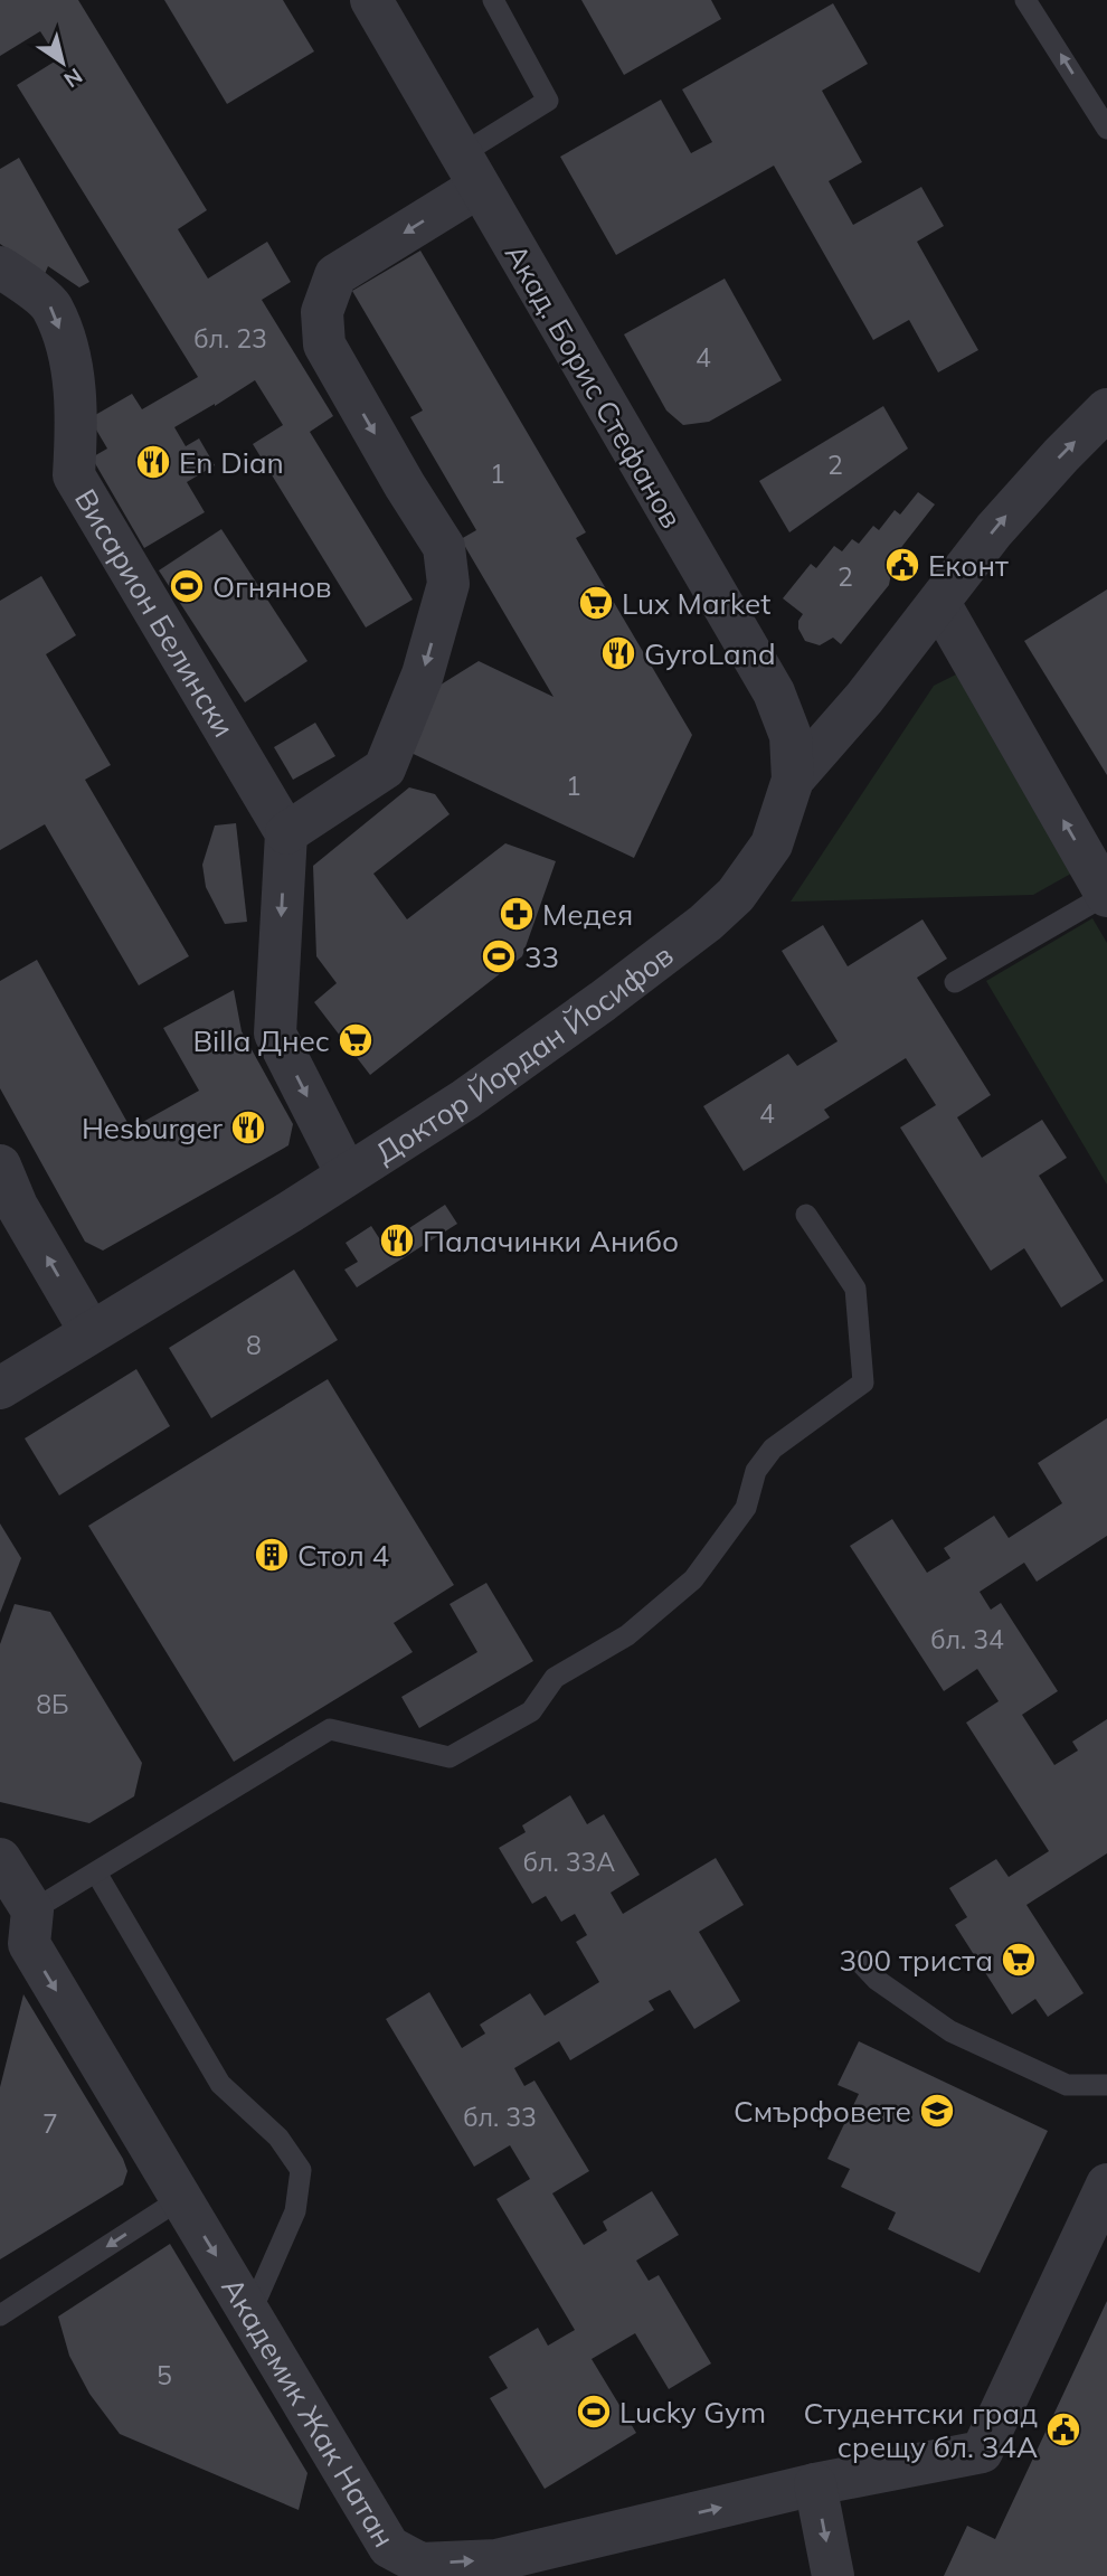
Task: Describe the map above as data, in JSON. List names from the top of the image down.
{
  "streets": {
    "street": [
      "Акад. Борис Стефанов",
      "Висарион Белински",
      "Доктор Йордан Йосифов",
      "Академик Жак Натан"
    ]
  },
  "crossings": [
    ["Акад. Борис Стефанов", "Доктор Йордан Йосифов"]
  ],
  "one_way": ["Висарион Белински", "Академик Жак Натан"],
  "places": {
    "restaurant": [
      "En Dian",
      "GyroLand",
      "Hesburger",
      "Палачинки Анибо"
    ],
    "public building": ["Еконт", "Студентски град срещу бл. 34А"],
    "sports": ["Огнянов", "33", "Lucky Gym"],
    "supermarket": ["Lux Market", "Billa Днес", "300 триста"],
    "pharmacy": ["Медея"],
    "building": ["Стол 4"],
    "school or university": ["Смърфовете"]
  },
  "house_numbers": [
    "бл. 23",
    "4",
    "2",
    "1",
    "2",
    "1",
    "4",
    "8",
    "бл. 34",
    "8Б",
    "бл. 33А",
    "бл. 33",
    "7",
    "5"
  ],
  "north": "bottom right"
}
